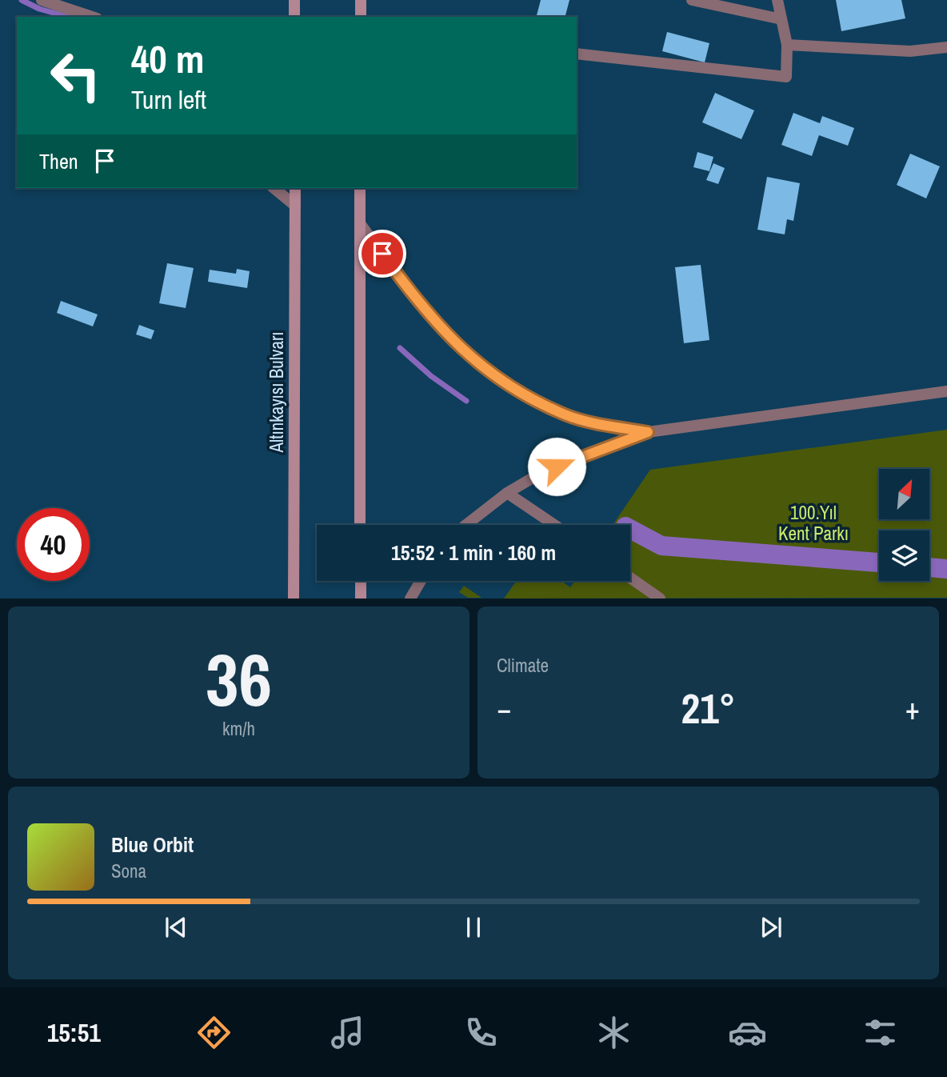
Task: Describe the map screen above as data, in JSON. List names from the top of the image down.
{
  "streets": {
    "main road": ["Altınkayısı Bulvarı"]
  },
  "parks": ["100.Yıl Kent Parkı"],
  "north": "top right",
  "page": {
    "turn": ["40 m", "Turn left"],
    "then": "Then",
    "limit": "40",
    "trip": "15:52 · 1 min · 160 m",
    "tile": [
      ["36", "km/h"],
      "Climate"
    ],
    "heat": ["−", "21°", "+"],
    "song": ["Blue Orbit", "Sona"],
    "tabs": "15:51"
  }
}
